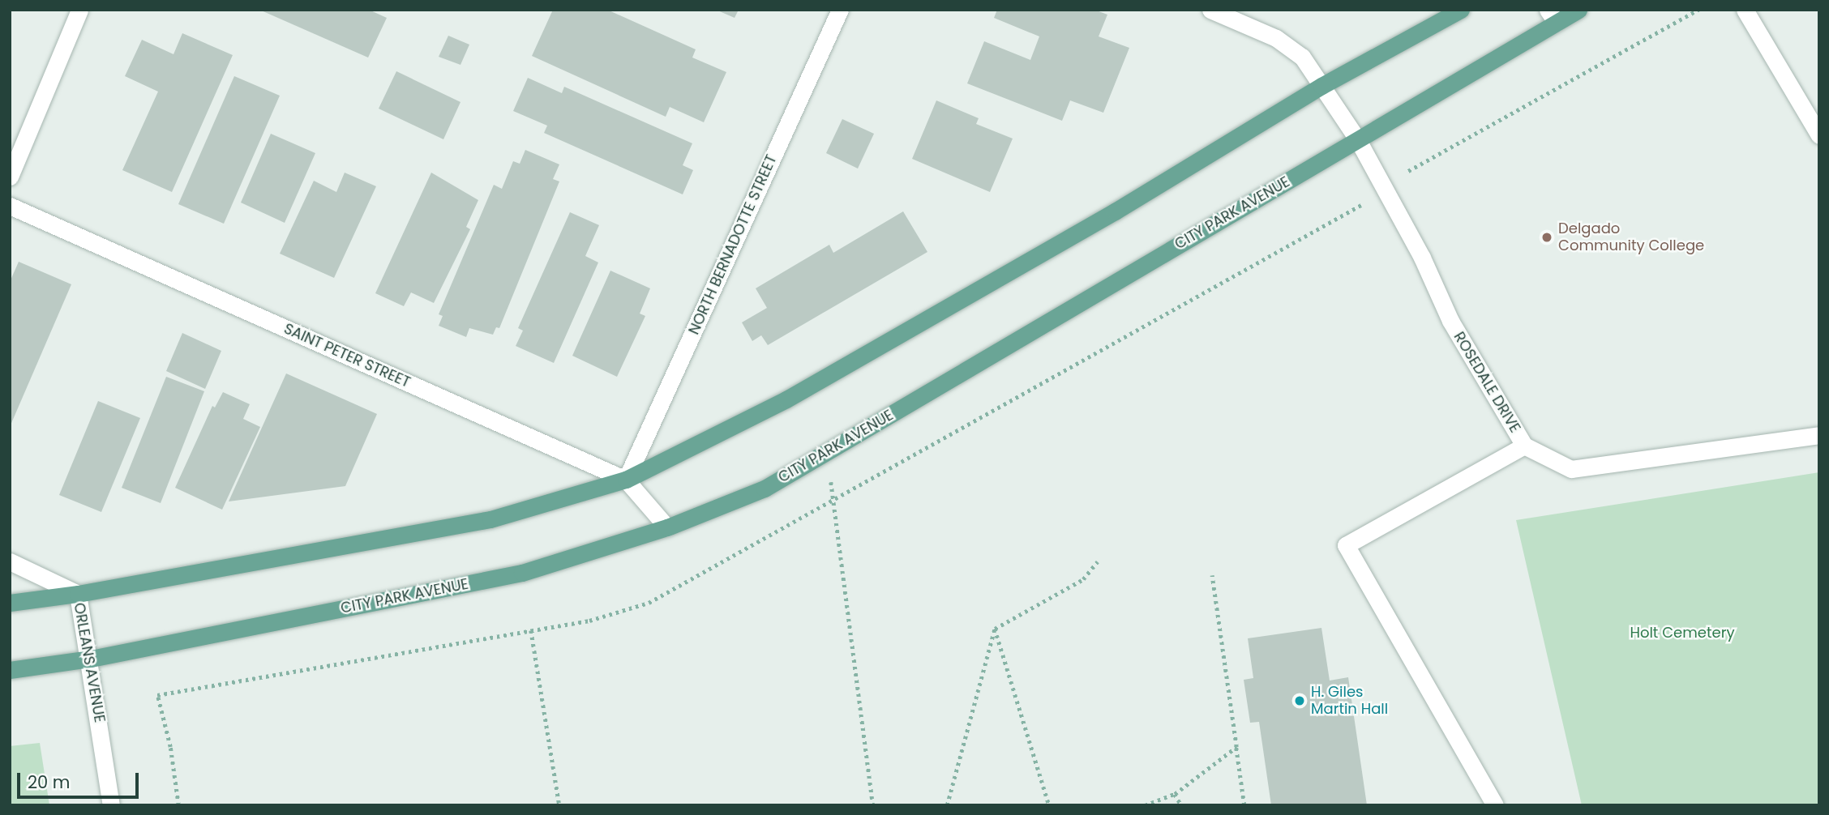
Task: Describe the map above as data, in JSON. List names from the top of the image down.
{
  "streets": {
    "main road": ["CITY PARK AVENUE"],
    "street": [
      "NORTH BERNADOTTE STREET",
      "SAINT PETER STREET",
      "ROSEDALE DRIVE",
      "ORLEANS AVENUE"
    ]
  },
  "crossings": [
    ["CITY PARK AVENUE", "SAINT PETER STREET"],
    ["CITY PARK AVENUE", "ROSEDALE DRIVE"],
    ["CITY PARK AVENUE", "ORLEANS AVENUE"],
    ["NORTH BERNADOTTE STREET", "SAINT PETER STREET"]
  ],
  "parks": ["Holt Cemetery"],
  "places": ["Delgado Community College", "H. Giles Martin Hall"],
  "scale_bar": "20 m"
}
